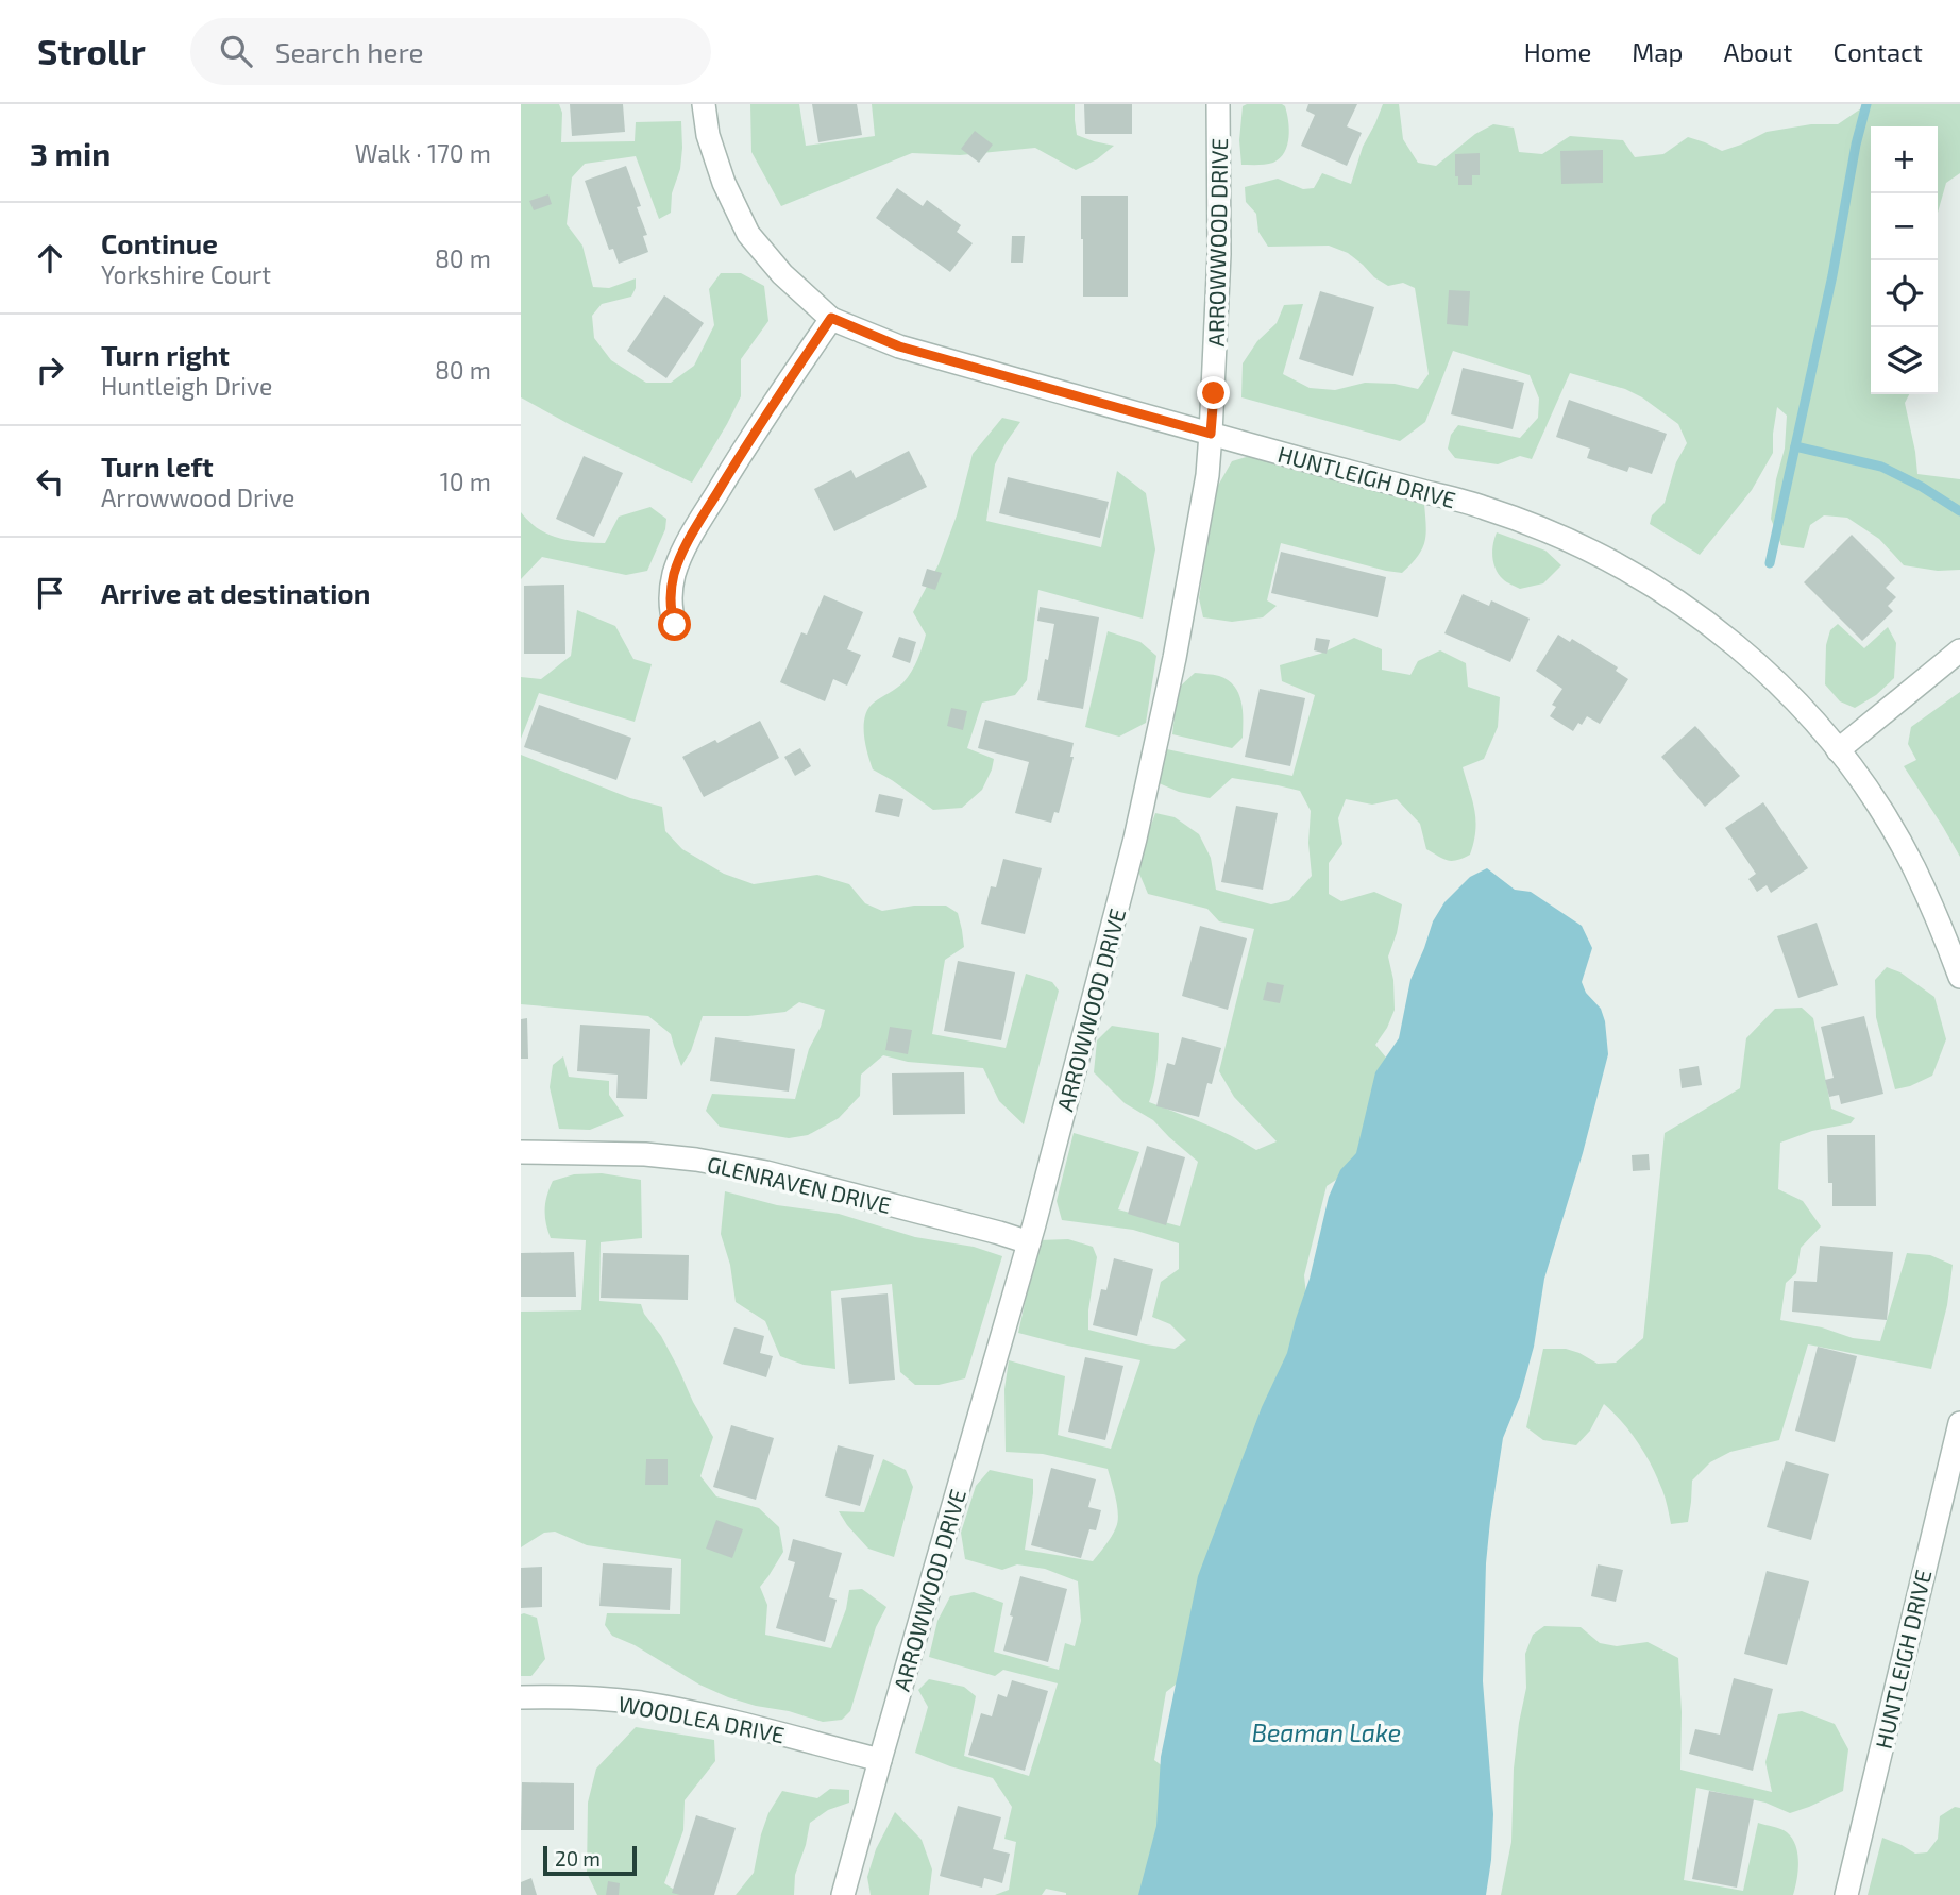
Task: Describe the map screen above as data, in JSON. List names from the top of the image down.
{
  "streets": {
    "street": [
      "ARROWWOOD DRIVE",
      "HUNTLEIGH DRIVE",
      "GLENRAVEN DRIVE",
      "WOODLEA DRIVE"
    ]
  },
  "crossings": [
    ["ARROWWOOD DRIVE", "HUNTLEIGH DRIVE"],
    ["ARROWWOOD DRIVE", "GLENRAVEN DRIVE"],
    ["ARROWWOOD DRIVE", "WOODLEA DRIVE"]
  ],
  "water": ["Beaman Lake"],
  "scale_bar": "20 m",
  "page": {
    "header": "Strollr",
    "search": "Search here",
    "nav": [
      "Home",
      "Map",
      "About",
      "Contact"
    ],
    "heading": ["3 min", "Walk · 170 m"],
    "map_buttons": ["+", "−"],
    "list": [
      ["Continue", "Yorkshire Court", "80 m"],
      ["Turn right", "Huntleigh Drive", "80 m"],
      ["Turn left", "Arrowwood Drive", "10 m"],
      "Arrive at destination"
    ],
    "scale": "20 m"
  }
}
